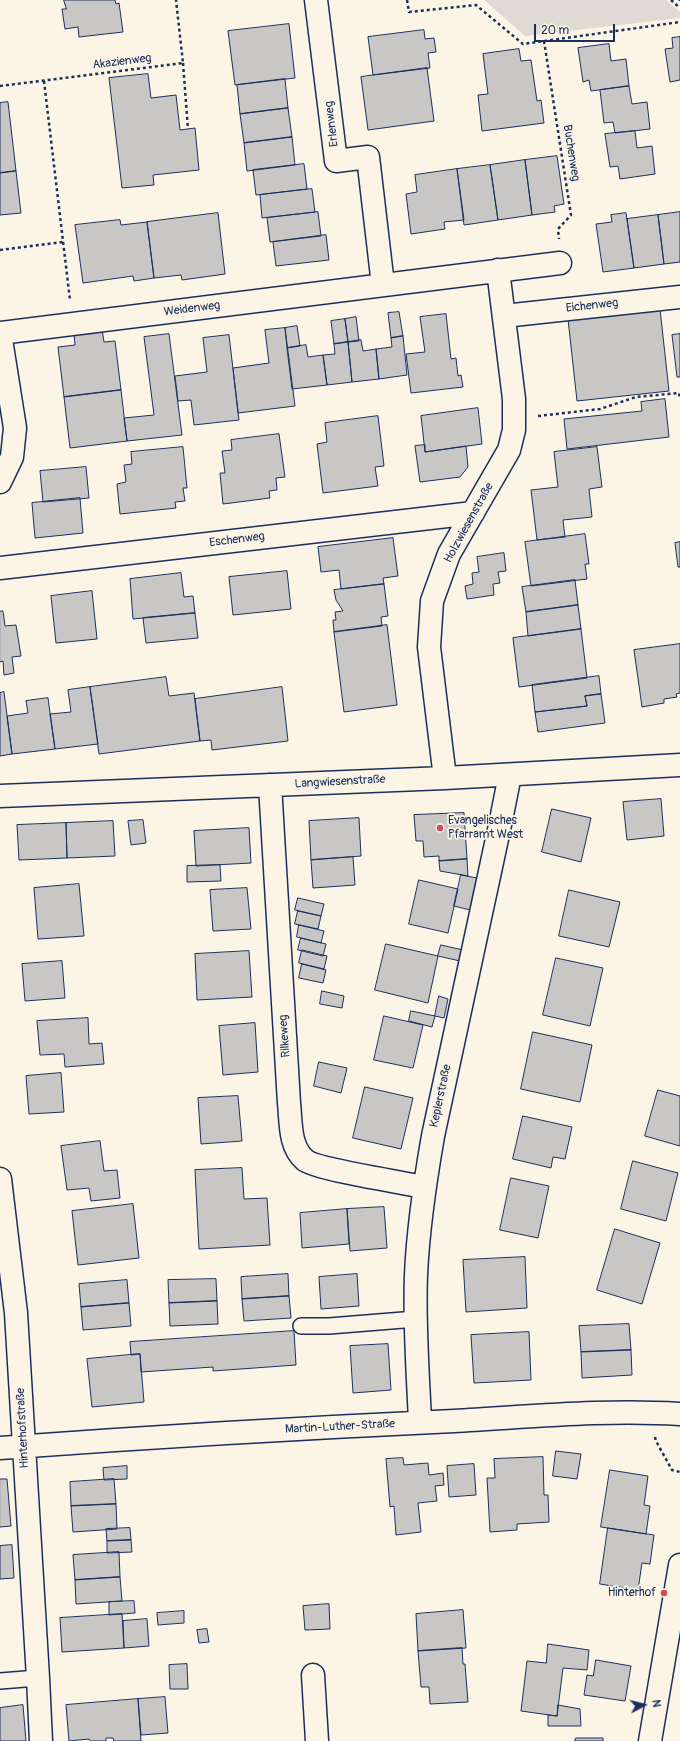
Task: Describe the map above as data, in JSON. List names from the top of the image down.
{
  "streets": {
    "street": [
      "Erlenweg",
      "Eichenweg",
      "Weidenweg",
      "Holzwiesenstraße",
      "Eschenweg",
      "Langwiesenstraße",
      "Rilkeweg",
      "Keplerstraße",
      "Martin-Luther-Straße",
      "Hinterhofstraße"
    ],
    "path": ["Akazienweg", "Buchenweg"]
  },
  "crossings": [
    ["Erlenweg", "Weidenweg"],
    ["Eichenweg", "Holzwiesenstraße"],
    ["Holzwiesenstraße", "Eschenweg"],
    ["Holzwiesenstraße", "Langwiesenstraße"],
    ["Langwiesenstraße", "Rilkeweg"],
    ["Langwiesenstraße", "Keplerstraße"],
    ["Rilkeweg", "Keplerstraße"],
    ["Keplerstraße", "Martin-Luther-Straße"],
    ["Martin-Luther-Straße", "Hinterhofstraße"]
  ],
  "places": ["Evangelisches Pfarramt West", "Hinterhof"],
  "scale_bar": "20 m",
  "north": "right"
}
